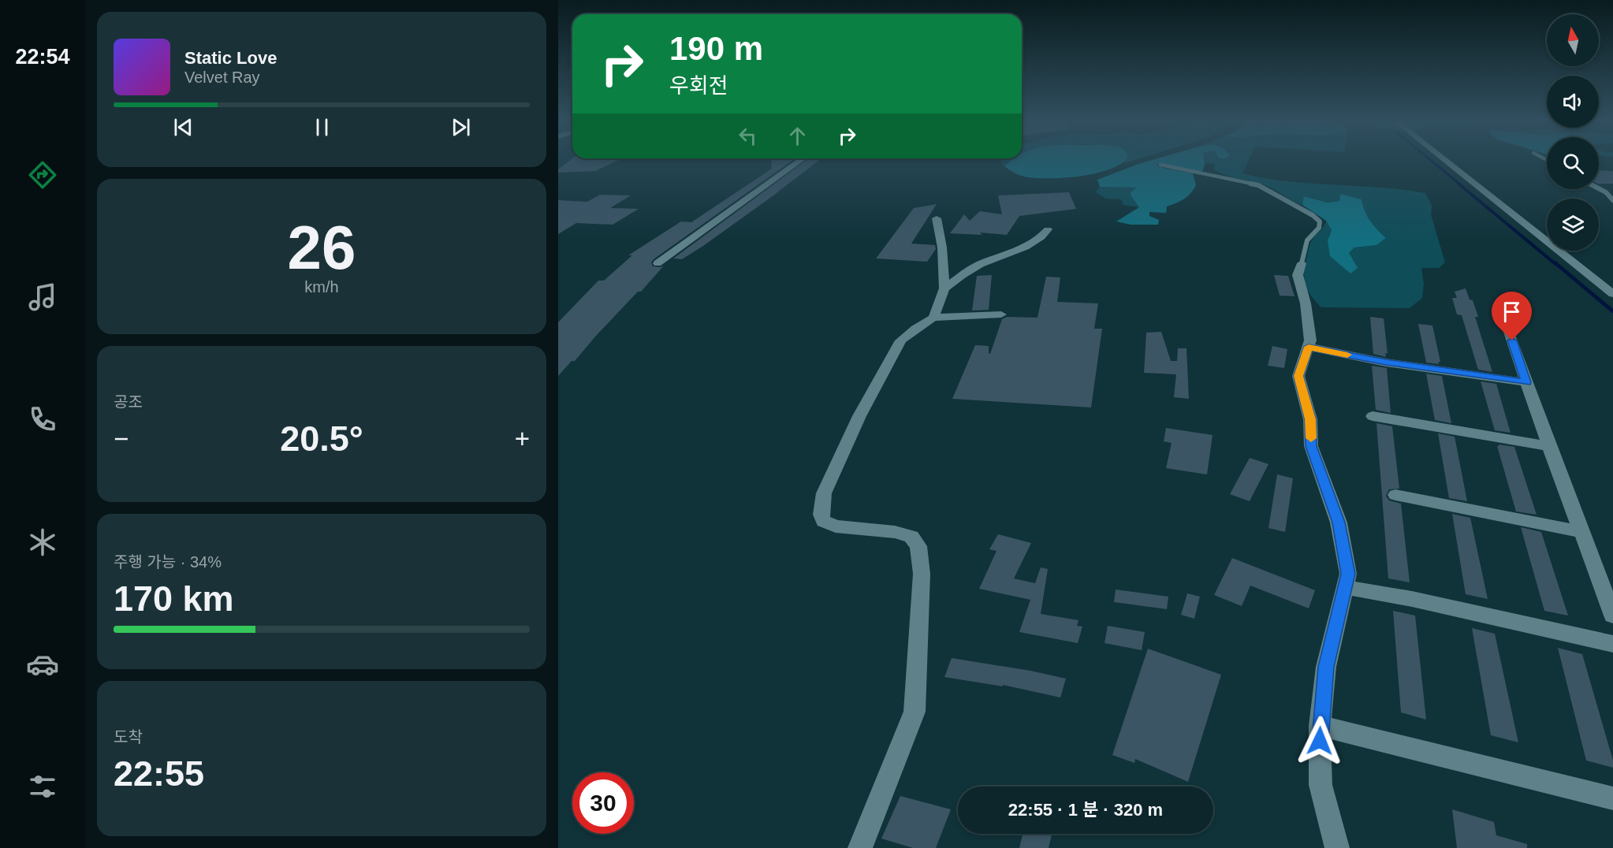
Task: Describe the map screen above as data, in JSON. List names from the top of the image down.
{
  "north": "top",
  "page": {
    "tabs": "22:54",
    "turn": ["190 m", "우회전"],
    "song": ["Static Love", "Velvet Ray"],
    "tile": [
      ["26", "km/h"],
      "공조",
      ["주행 가능 · 34%", "170 km"],
      ["도착", "22:55"]
    ],
    "heat": ["−", "20.5°", "+"],
    "limit": "30",
    "trip": "22:55 · 1 분 · 320 m"
  }
}
